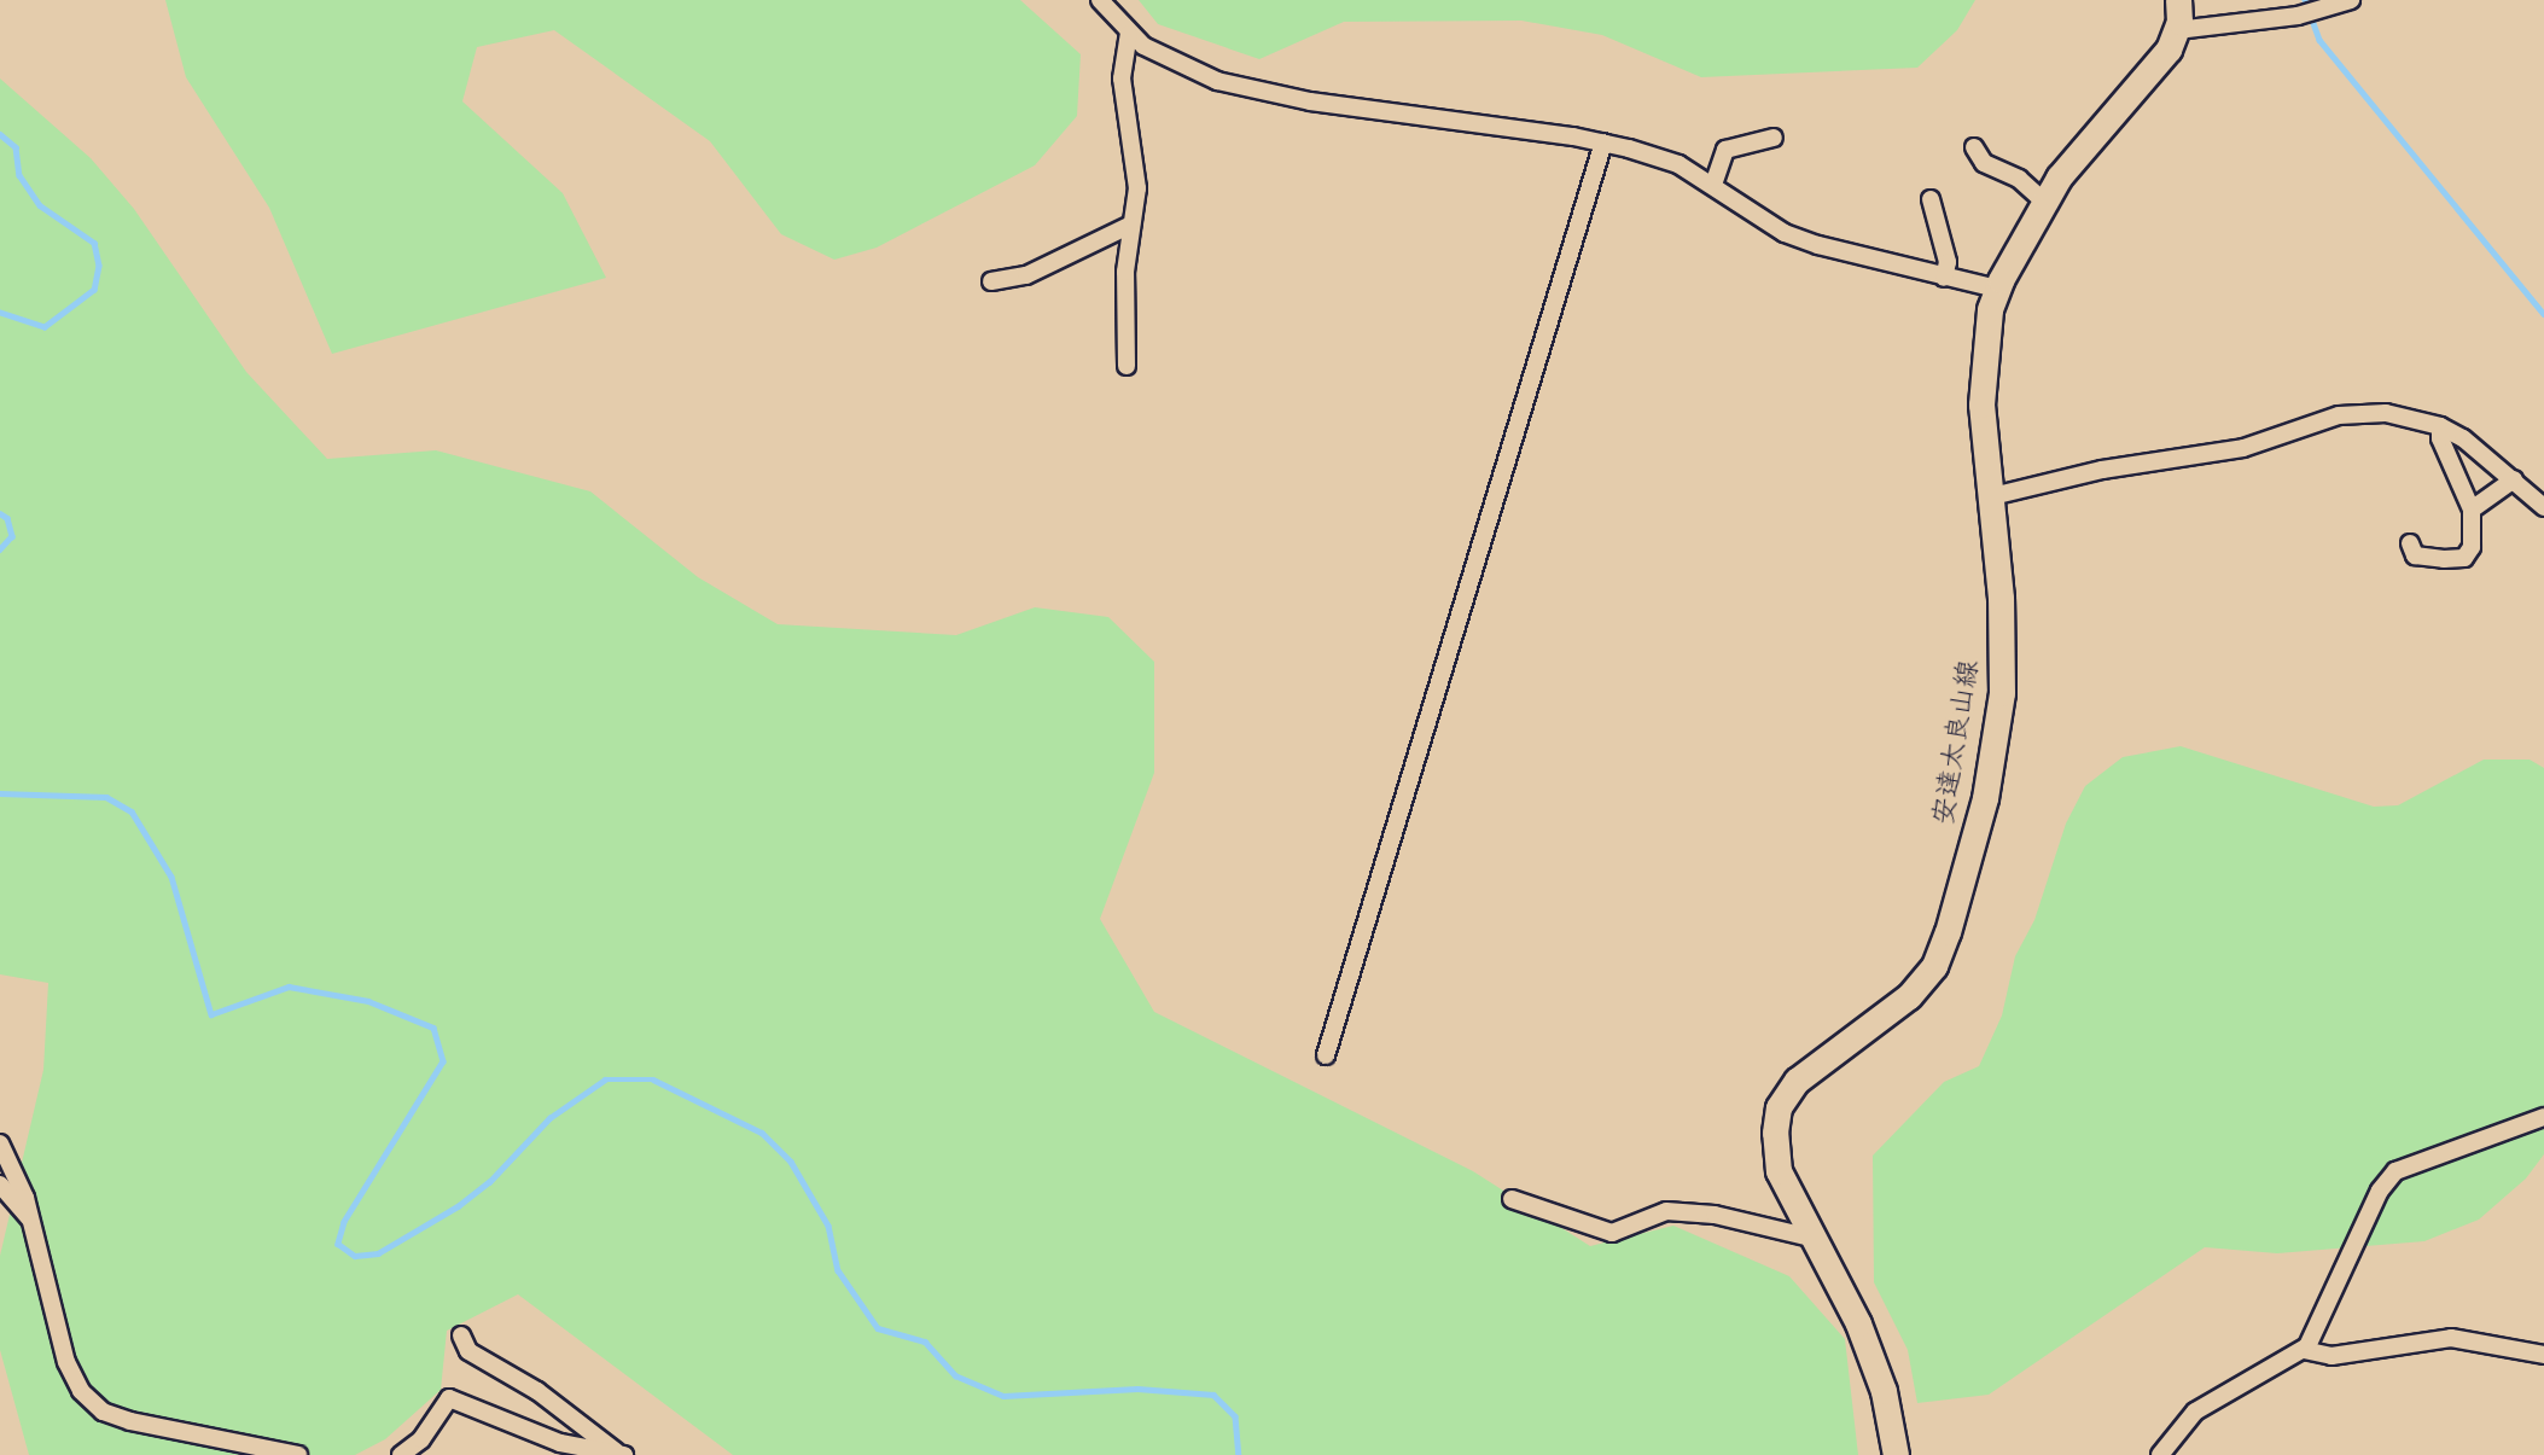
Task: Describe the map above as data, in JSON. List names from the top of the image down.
{
  "streets": {
    "main road": ["安達太良山線"]
  }
}
